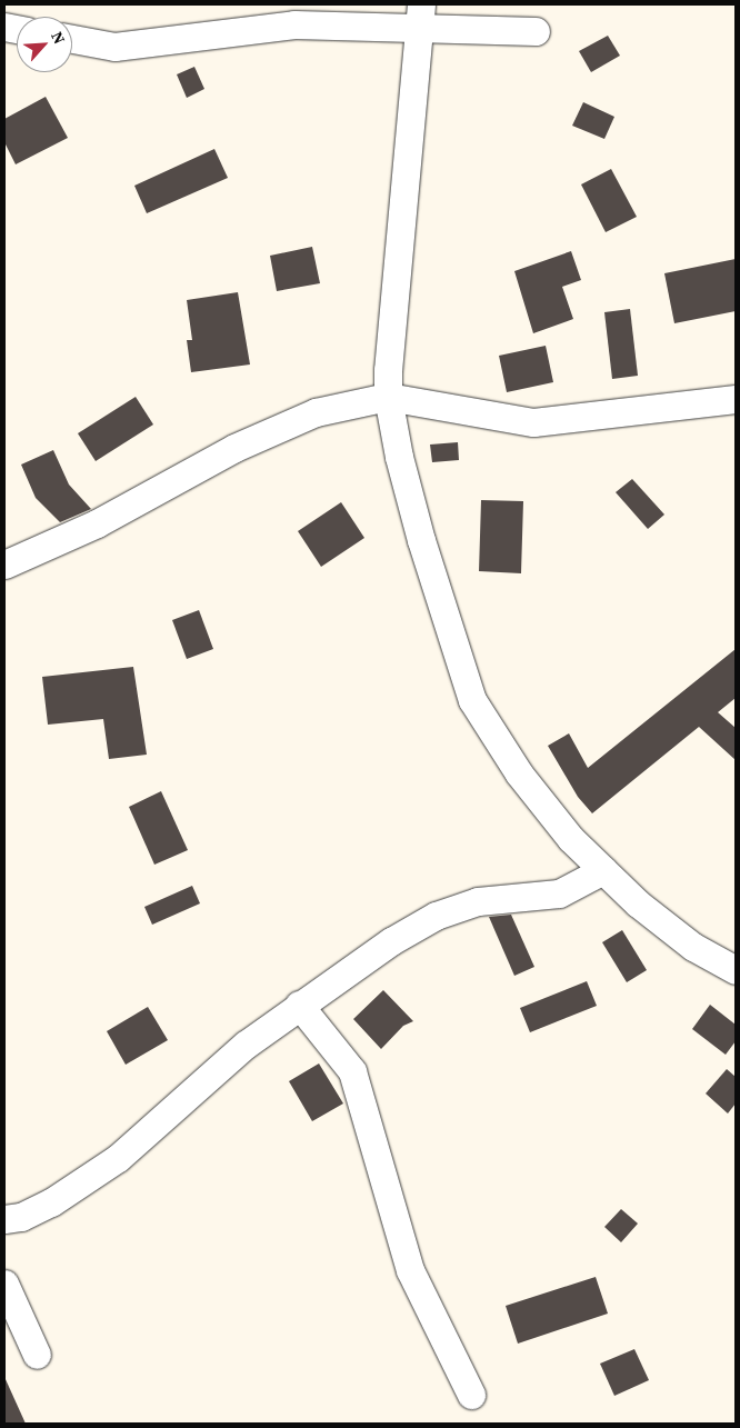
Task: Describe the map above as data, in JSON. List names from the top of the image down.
{
  "north": "top right"
}
